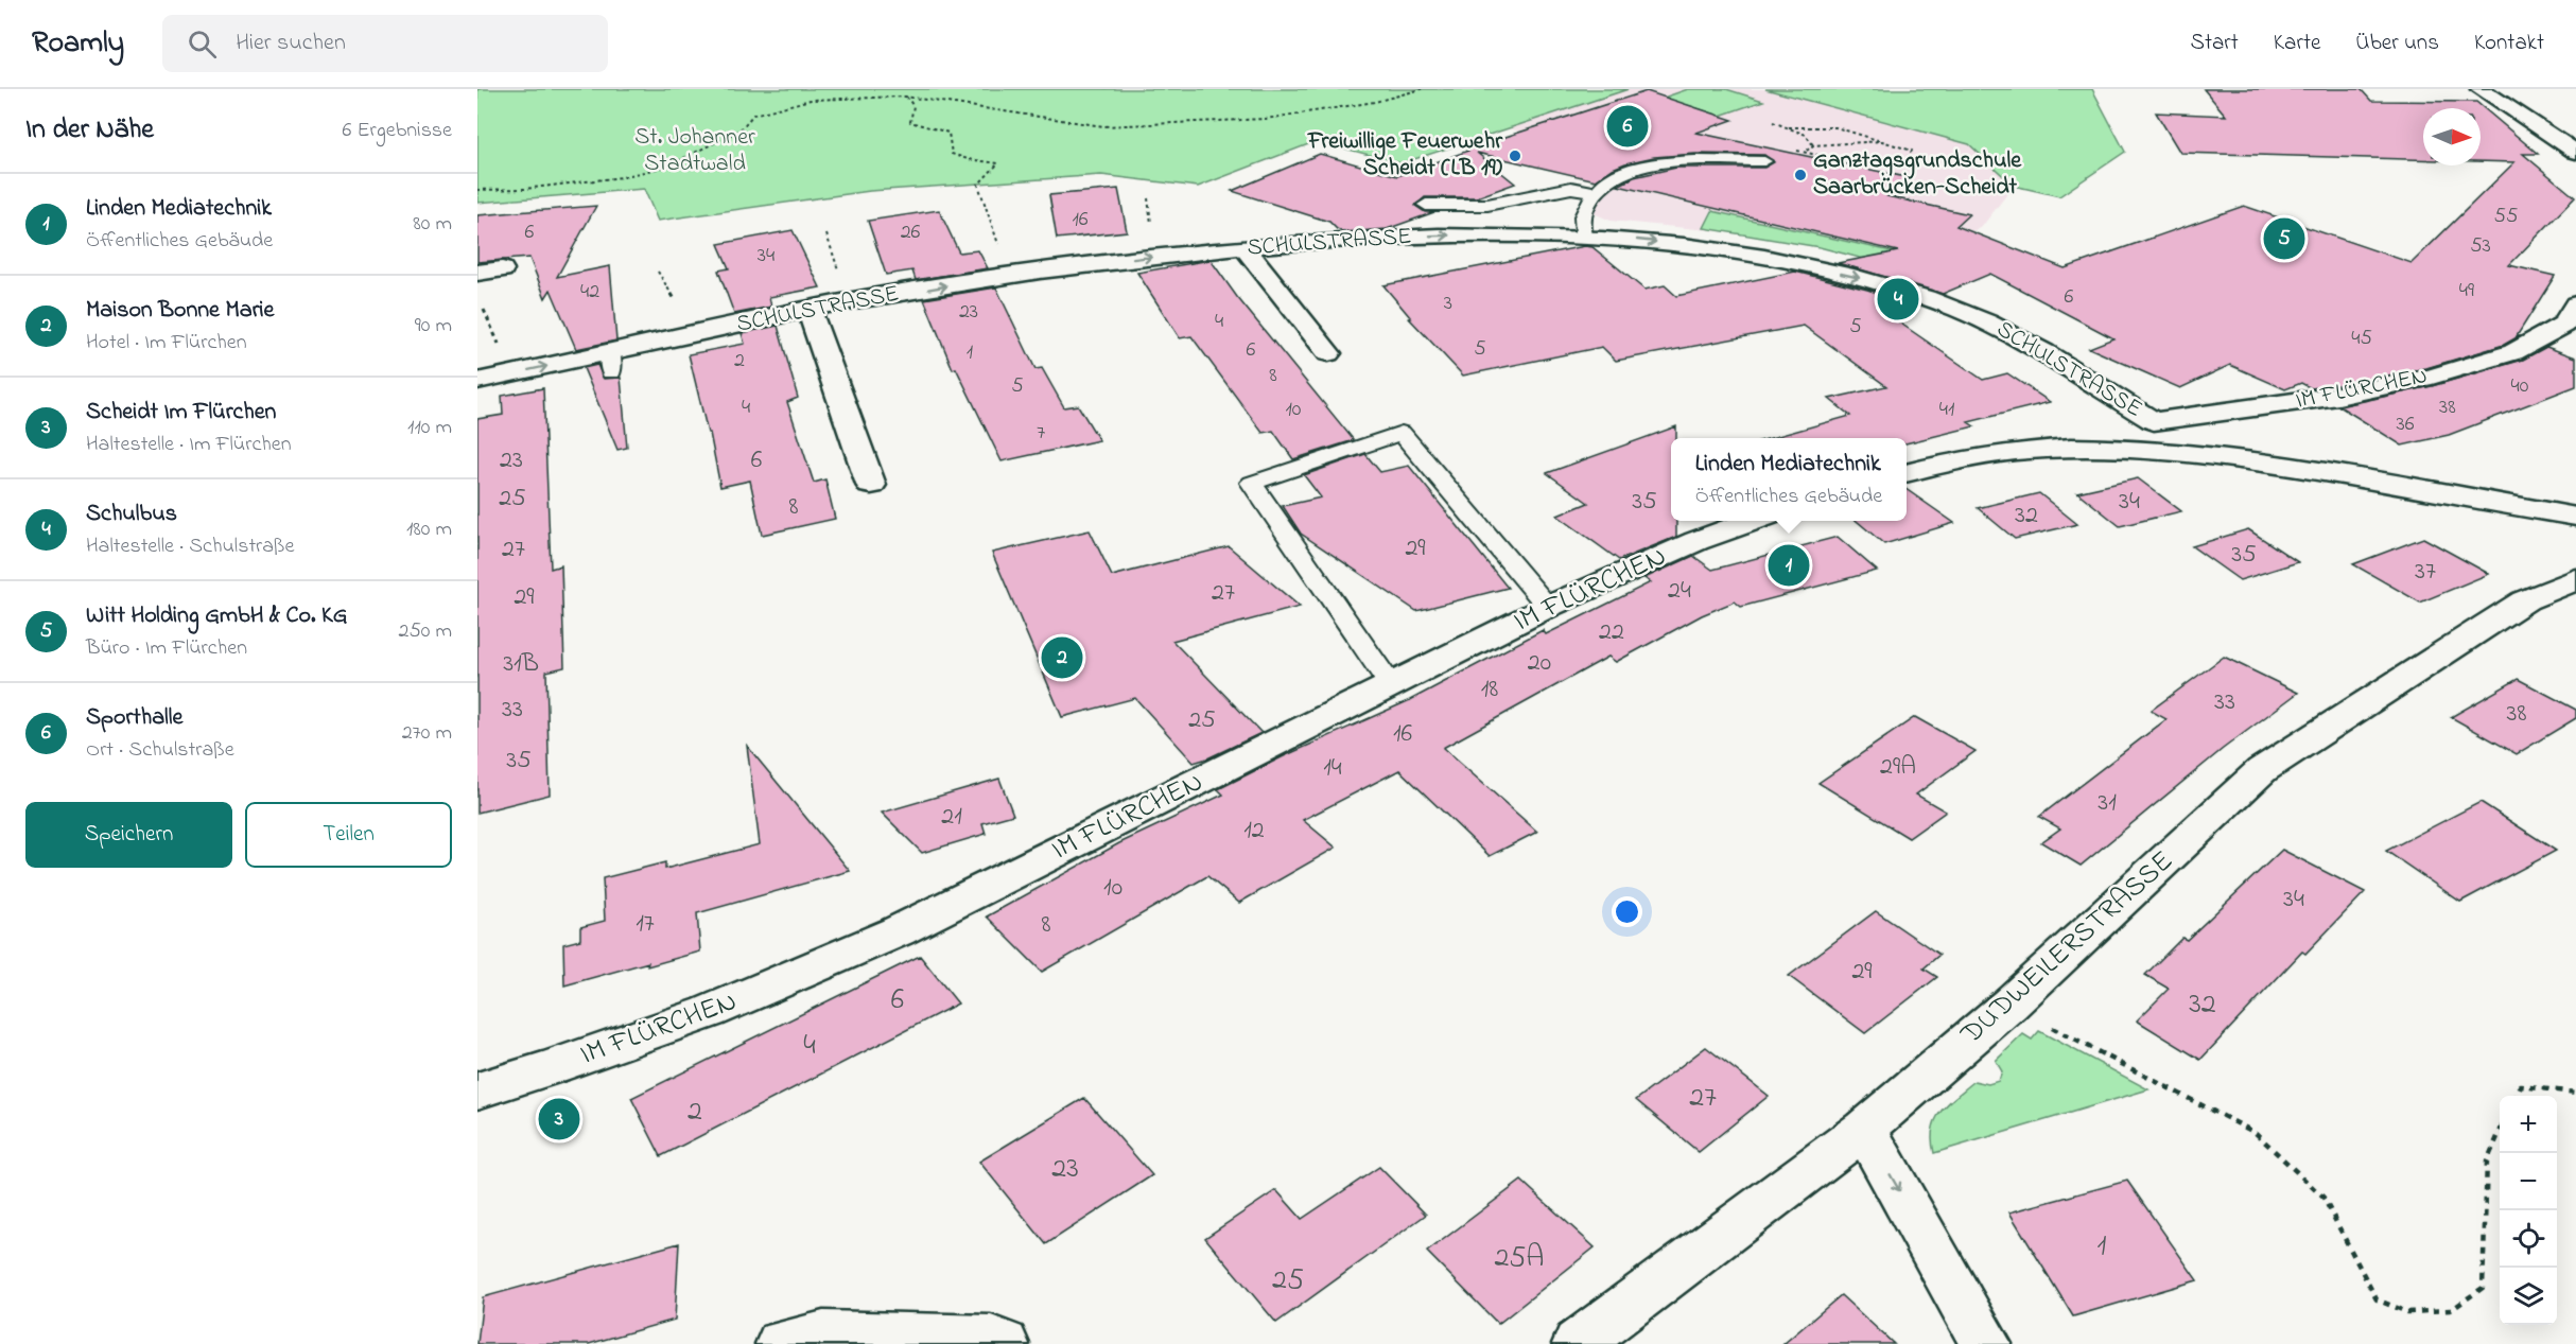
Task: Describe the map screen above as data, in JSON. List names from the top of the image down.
{
  "streets": {
    "street": ["SCHULSTRASSE", "IM FLÜRCHEN", "DUDWEILERSTRASSE"]
  },
  "crossings": [
    ["SCHULSTRASSE", "IM FLÜRCHEN"]
  ],
  "one_way": ["SCHULSTRASSE"],
  "parks": ["St. Johanner Stadtwald"],
  "places": ["Freiwillige Feuerwehr Scheidt (LB 19)", "Ganztagsgrundschule Saarbrücken-Scheidt"],
  "house_numbers": [
    "55",
    "16",
    "6",
    "26",
    "53",
    "34",
    "49",
    "42",
    "6",
    "3",
    "23",
    "4",
    "5",
    "45",
    "5",
    "6",
    "1",
    "2",
    "8",
    "5",
    "40",
    "4",
    "38",
    "10",
    "41",
    "36",
    "7",
    "23",
    "6",
    "25",
    "35",
    "34",
    "8",
    "32",
    "29",
    "27",
    "35",
    "37",
    "24",
    "27",
    "29",
    "22",
    "20",
    "31B",
    "18",
    "33",
    "33",
    "38",
    "25",
    "16",
    "35",
    "29A",
    "14",
    "31",
    "21",
    "12",
    "10",
    "34",
    "17",
    "8",
    "29",
    "6",
    "32",
    "4",
    "27",
    "2",
    "23",
    "1",
    "25A",
    "25"
  ],
  "north": "right",
  "page": {
    "header": "Roamly",
    "search": "Hier suchen",
    "nav": [
      "Start",
      "Karte",
      "Über uns",
      "Kontakt"
    ],
    "heading": ["In der Nähe", "6 Ergebnisse"],
    "pins": [
      "6",
      "5",
      "4",
      "1",
      "2",
      "3"
    ],
    "list": [
      {
        "mark": "1",
        "name": "Linden Mediatechnik",
        "note": "Öffentliches Gebäude",
        "value": "80 m"
      },
      {
        "mark": "2",
        "name": "Maison Bonne Marie",
        "note": "Hotel · Im Flürchen",
        "value": "90 m"
      },
      {
        "mark": "3",
        "name": "Scheidt Im Flürchen",
        "note": "Haltestelle · Im Flürchen",
        "value": "110 m"
      },
      {
        "mark": "4",
        "name": "Schulbus",
        "note": "Haltestelle · Schulstraße",
        "value": "180 m"
      },
      {
        "mark": "5",
        "name": "Witt Holding GmbH & Co. KG",
        "note": "Büro · Im Flürchen",
        "value": "250 m"
      },
      {
        "mark": "6",
        "name": "Sporthalle",
        "note": "Ort · Schulstraße",
        "value": "270 m"
      }
    ],
    "popup": ["Linden Mediatechnik", "Öffentliches Gebäude"],
    "buttons": ["Speichern", "Teilen"],
    "map_buttons": ["+", "−"]
  }
}
